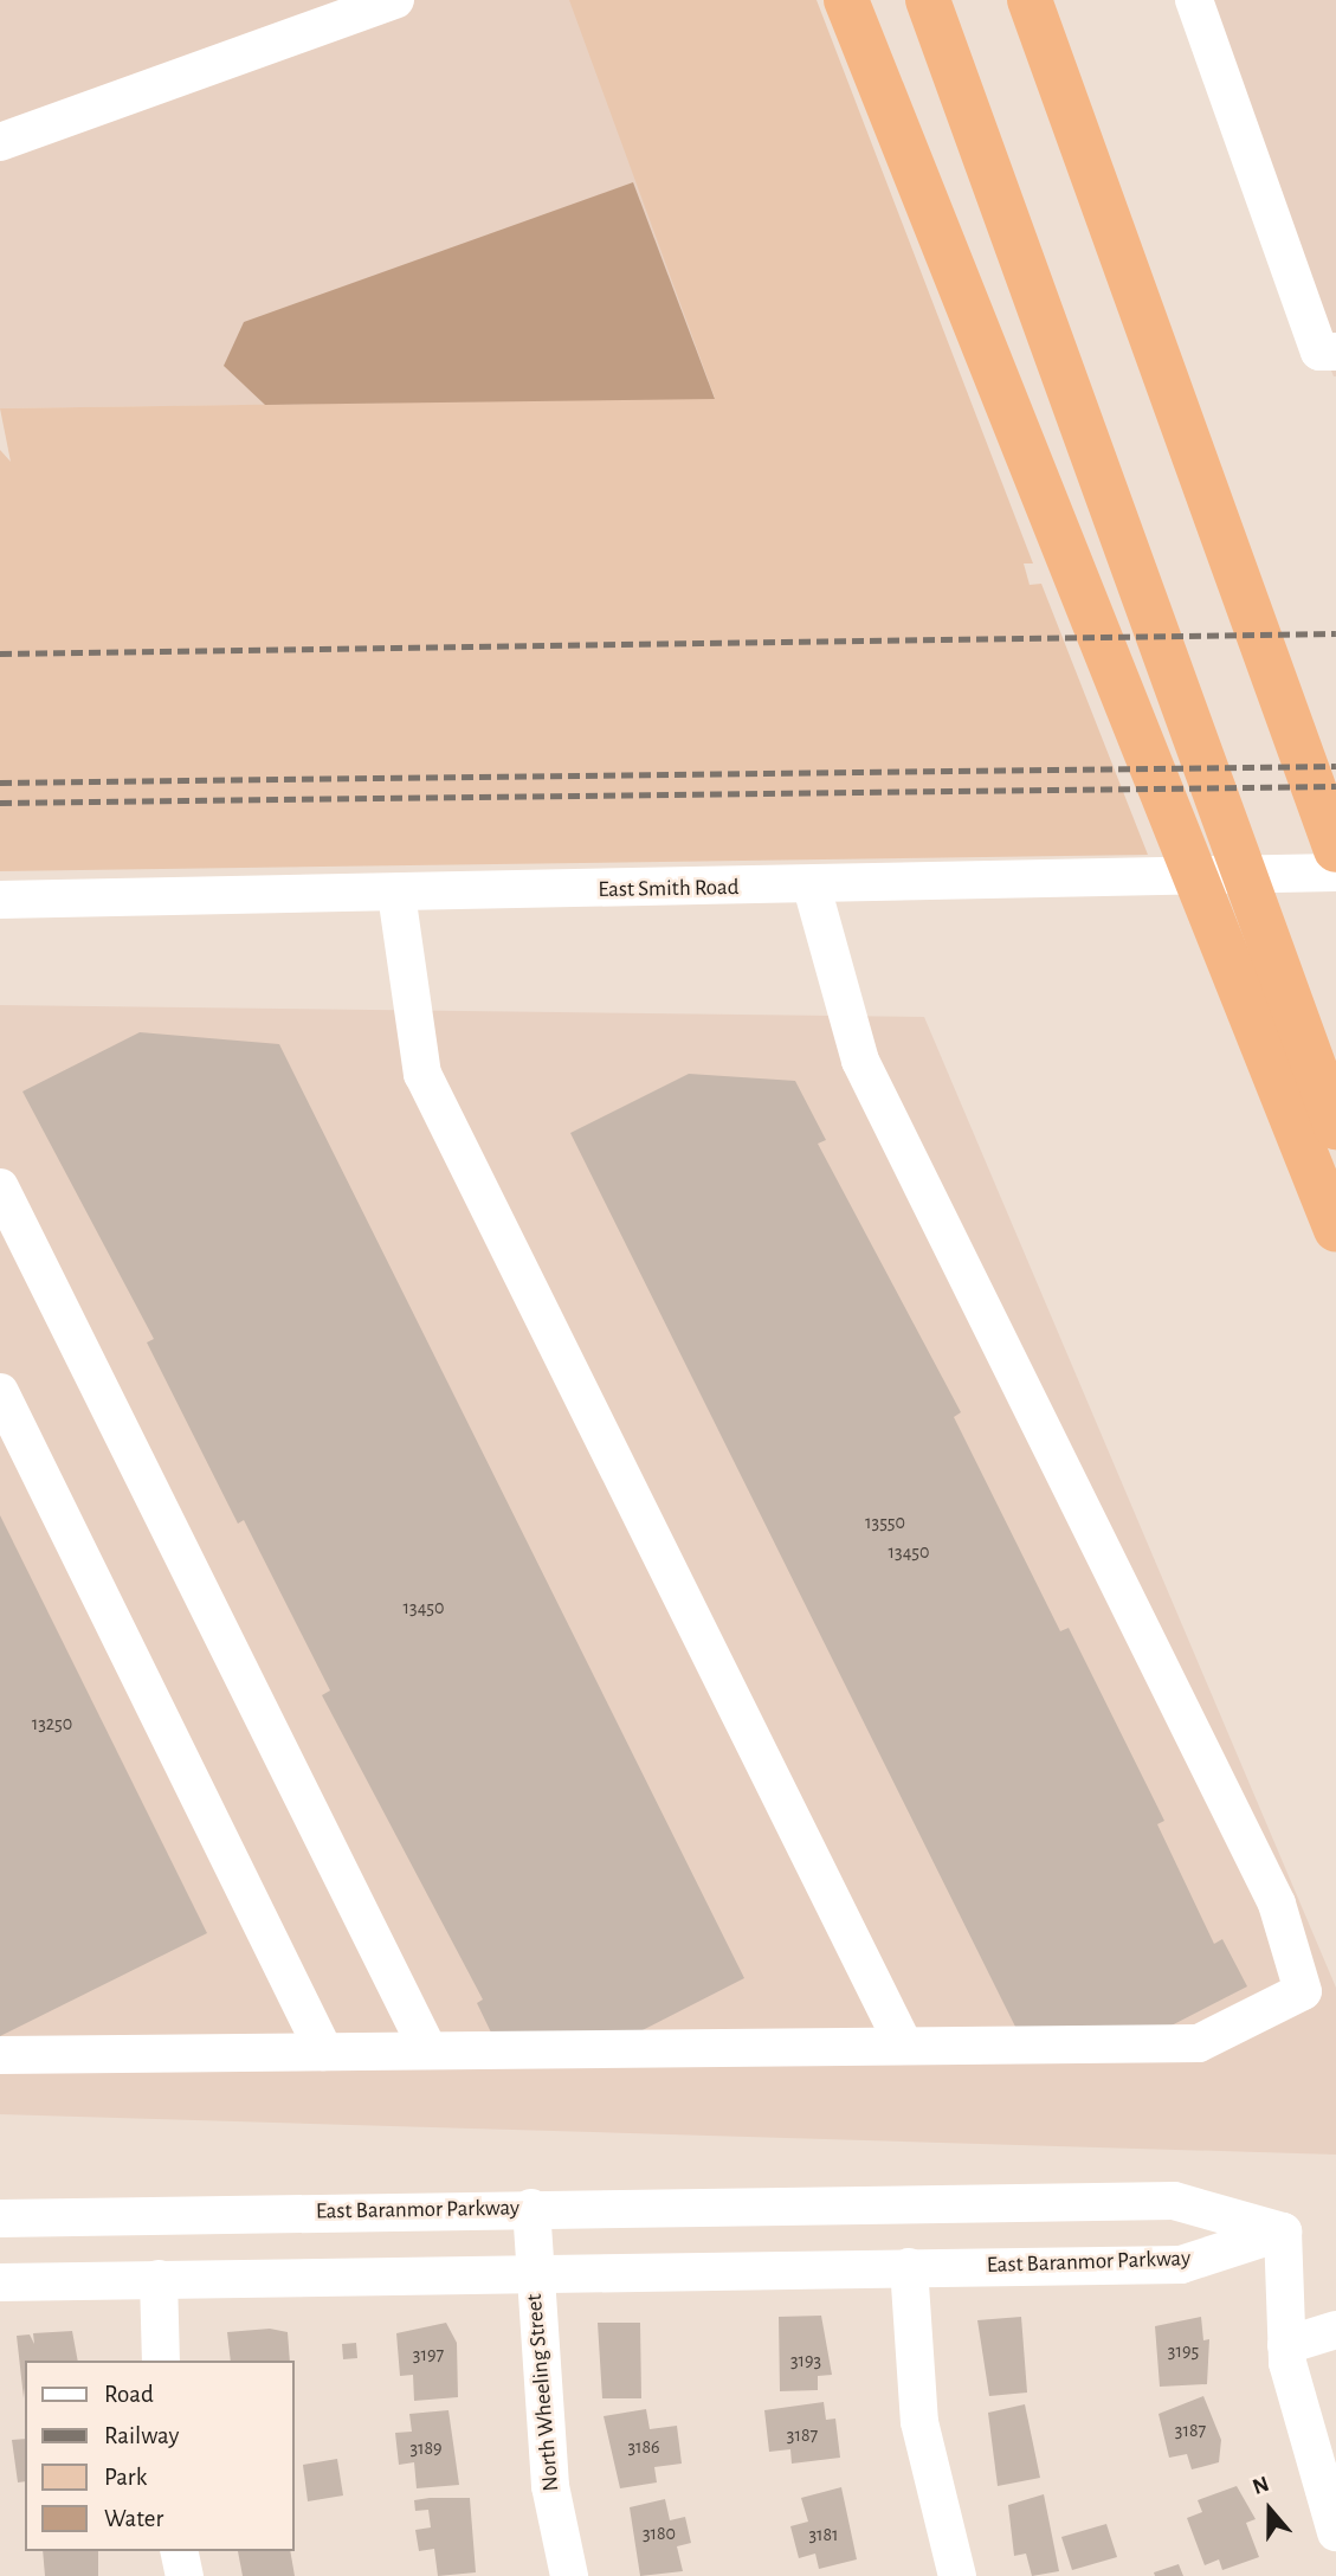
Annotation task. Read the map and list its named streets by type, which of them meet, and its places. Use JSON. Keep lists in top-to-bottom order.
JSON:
{
  "streets": {
    "street": ["East Smith Road", "East Baranmor Parkway", "North Wheeling Street"]
  },
  "crossings": [
    ["East Baranmor Parkway", "North Wheeling Street"]
  ],
  "house_numbers": [
    "13550",
    "13450",
    "13450",
    "13250",
    "3195",
    "3197",
    "3193",
    "3187",
    "3187",
    "3186",
    "3189",
    "3180",
    "3181"
  ],
  "legend": [
    "Road",
    "Railway",
    "Park",
    "Water"
  ],
  "north": "top"
}
